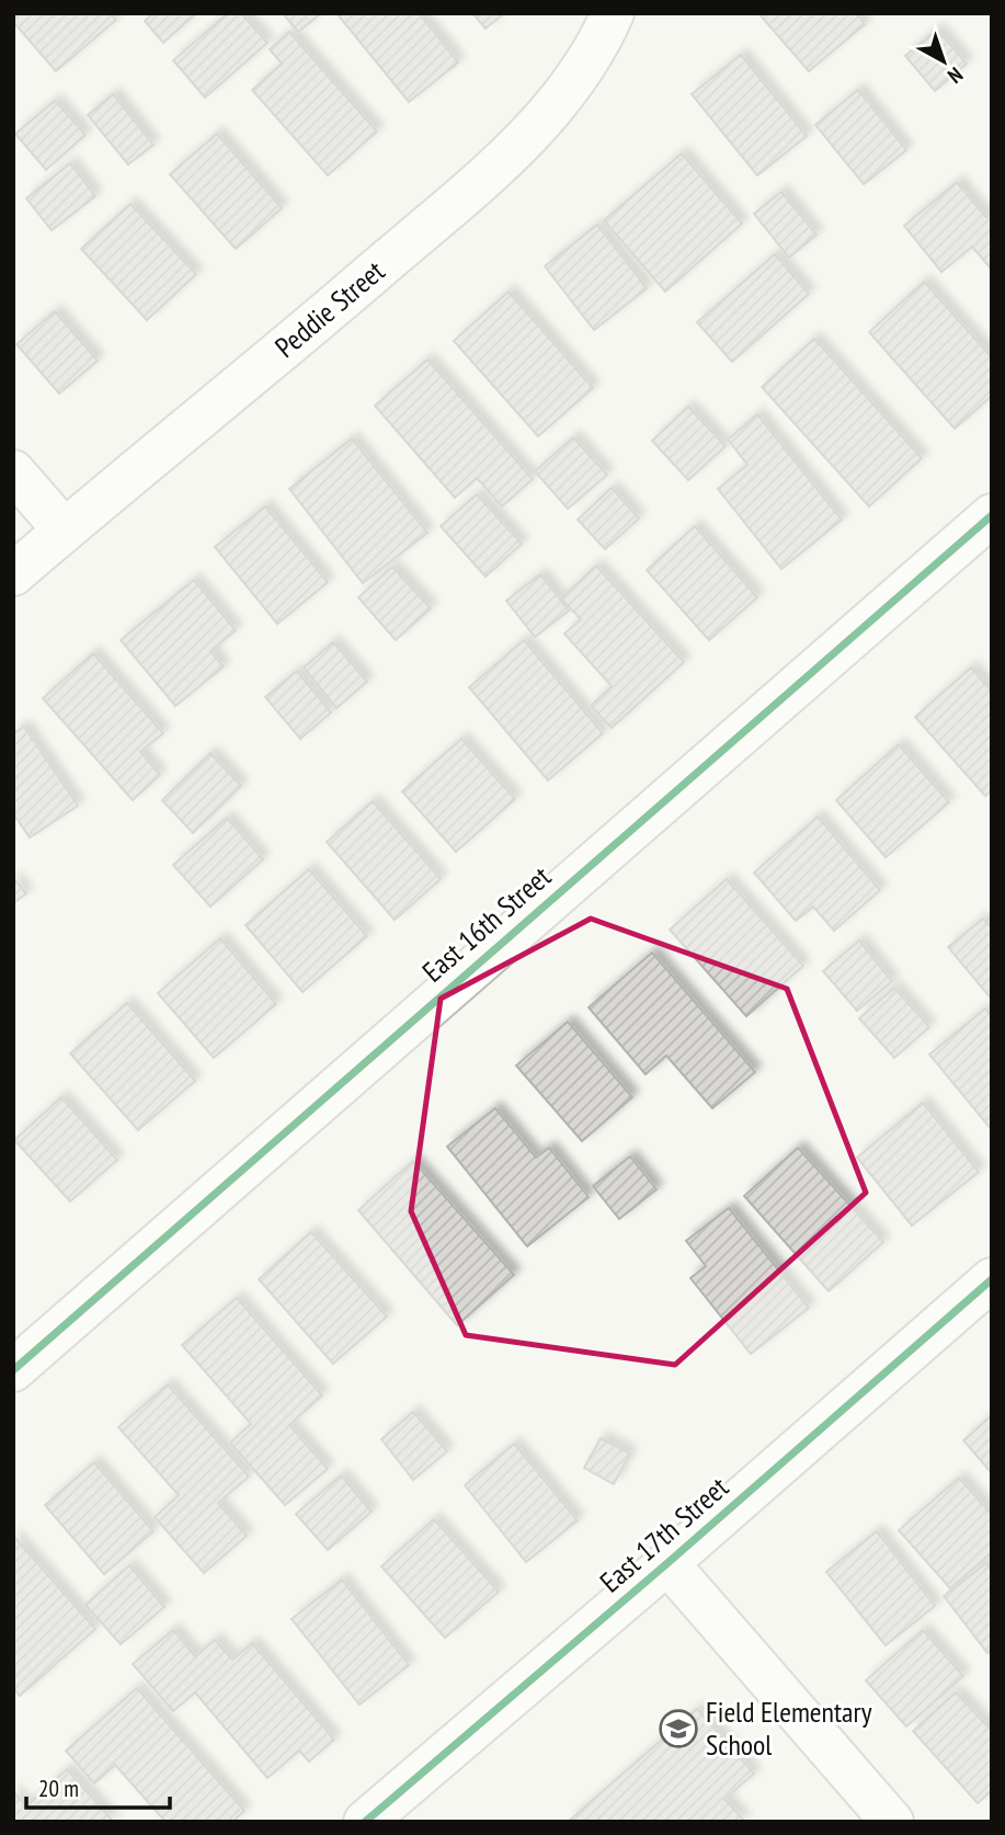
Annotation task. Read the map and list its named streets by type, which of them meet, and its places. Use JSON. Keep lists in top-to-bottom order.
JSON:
{
  "streets": {
    "street": ["Peddie Street", "East 16th Street", "East 17th Street"]
  },
  "places": {
    "school or university": ["Field Elementary School"]
  },
  "scale_bar": "20 m",
  "north": "bottom right"
}
